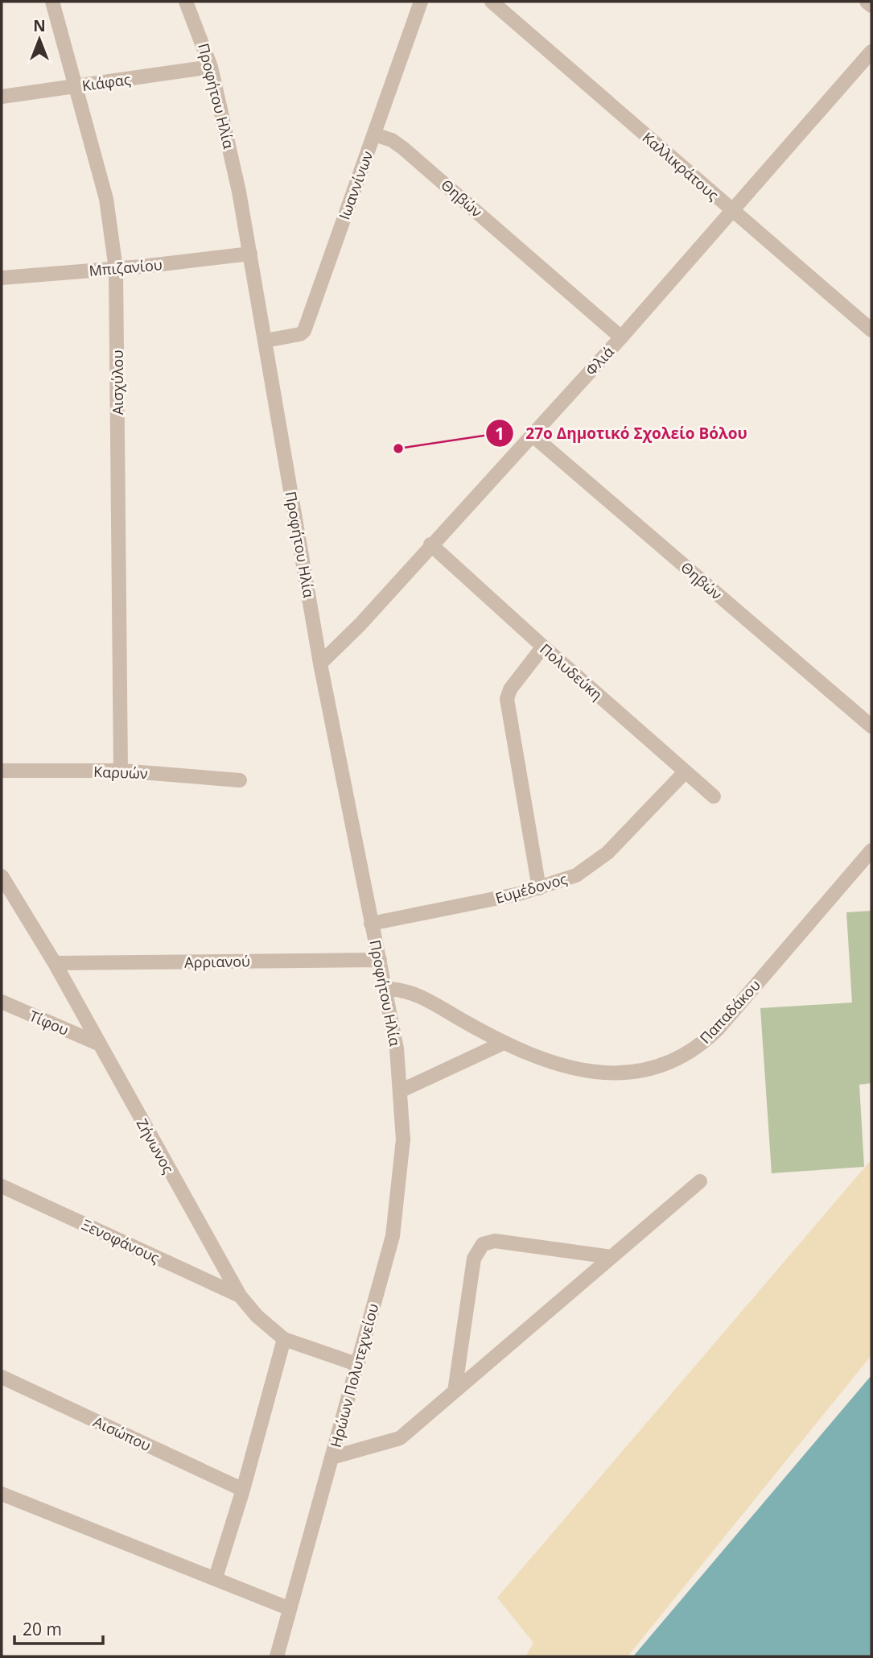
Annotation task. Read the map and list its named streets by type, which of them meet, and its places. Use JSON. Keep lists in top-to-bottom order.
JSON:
{
  "streets": {
    "street": [
      "Κιάφας",
      "Προφήτου Ηλία",
      "Καλλικράτους",
      "Ιωαννίνων",
      "Θηβών",
      "Μπιζανίου",
      "Φλιά",
      "Αισχύλου",
      "Πολυδεύκη",
      "Καρυών",
      "Ευμέδονος",
      "Αρριανού",
      "Παπαδάκου",
      "Τίφου",
      "Ζήνωνος",
      "Ξενοφάνους",
      "Ηρώων Πολυτεχνείου",
      "Αισώπου"
    ]
  },
  "crossings": [
    ["Κιάφας", "Προφήτου Ηλία"],
    ["Κιάφας", "Αισχύλου"],
    ["Προφήτου Ηλία", "Ιωαννίνων"],
    ["Προφήτου Ηλία", "Μπιζανίου"],
    ["Προφήτου Ηλία", "Φλιά"],
    ["Προφήτου Ηλία", "Ευμέδονος"],
    ["Προφήτου Ηλία", "Αρριανού"],
    ["Προφήτου Ηλία", "Παπαδάκου"],
    ["Προφήτου Ηλία", "Ηρώων Πολυτεχνείου"],
    ["Καλλικράτους", "Φλιά"],
    ["Ιωαννίνων", "Θηβών"],
    ["Θηβών", "Φλιά"],
    ["Μπιζανίου", "Αισχύλου"],
    ["Φλιά", "Πολυδεύκη"],
    ["Αισχύλου", "Καρυών"],
    ["Πολυδεύκη", "Ευμέδονος"],
    ["Αρριανού", "Ζήνωνος"],
    ["Τίφου", "Ζήνωνος"],
    ["Ζήνωνος", "Ξενοφάνους"],
    ["Ζήνωνος", "Ηρώων Πολυτεχνείου"]
  ],
  "places": ["27ο Δημοτικό Σχολείο Βόλου"],
  "scale_bar": "20 m",
  "north": "top"
}
